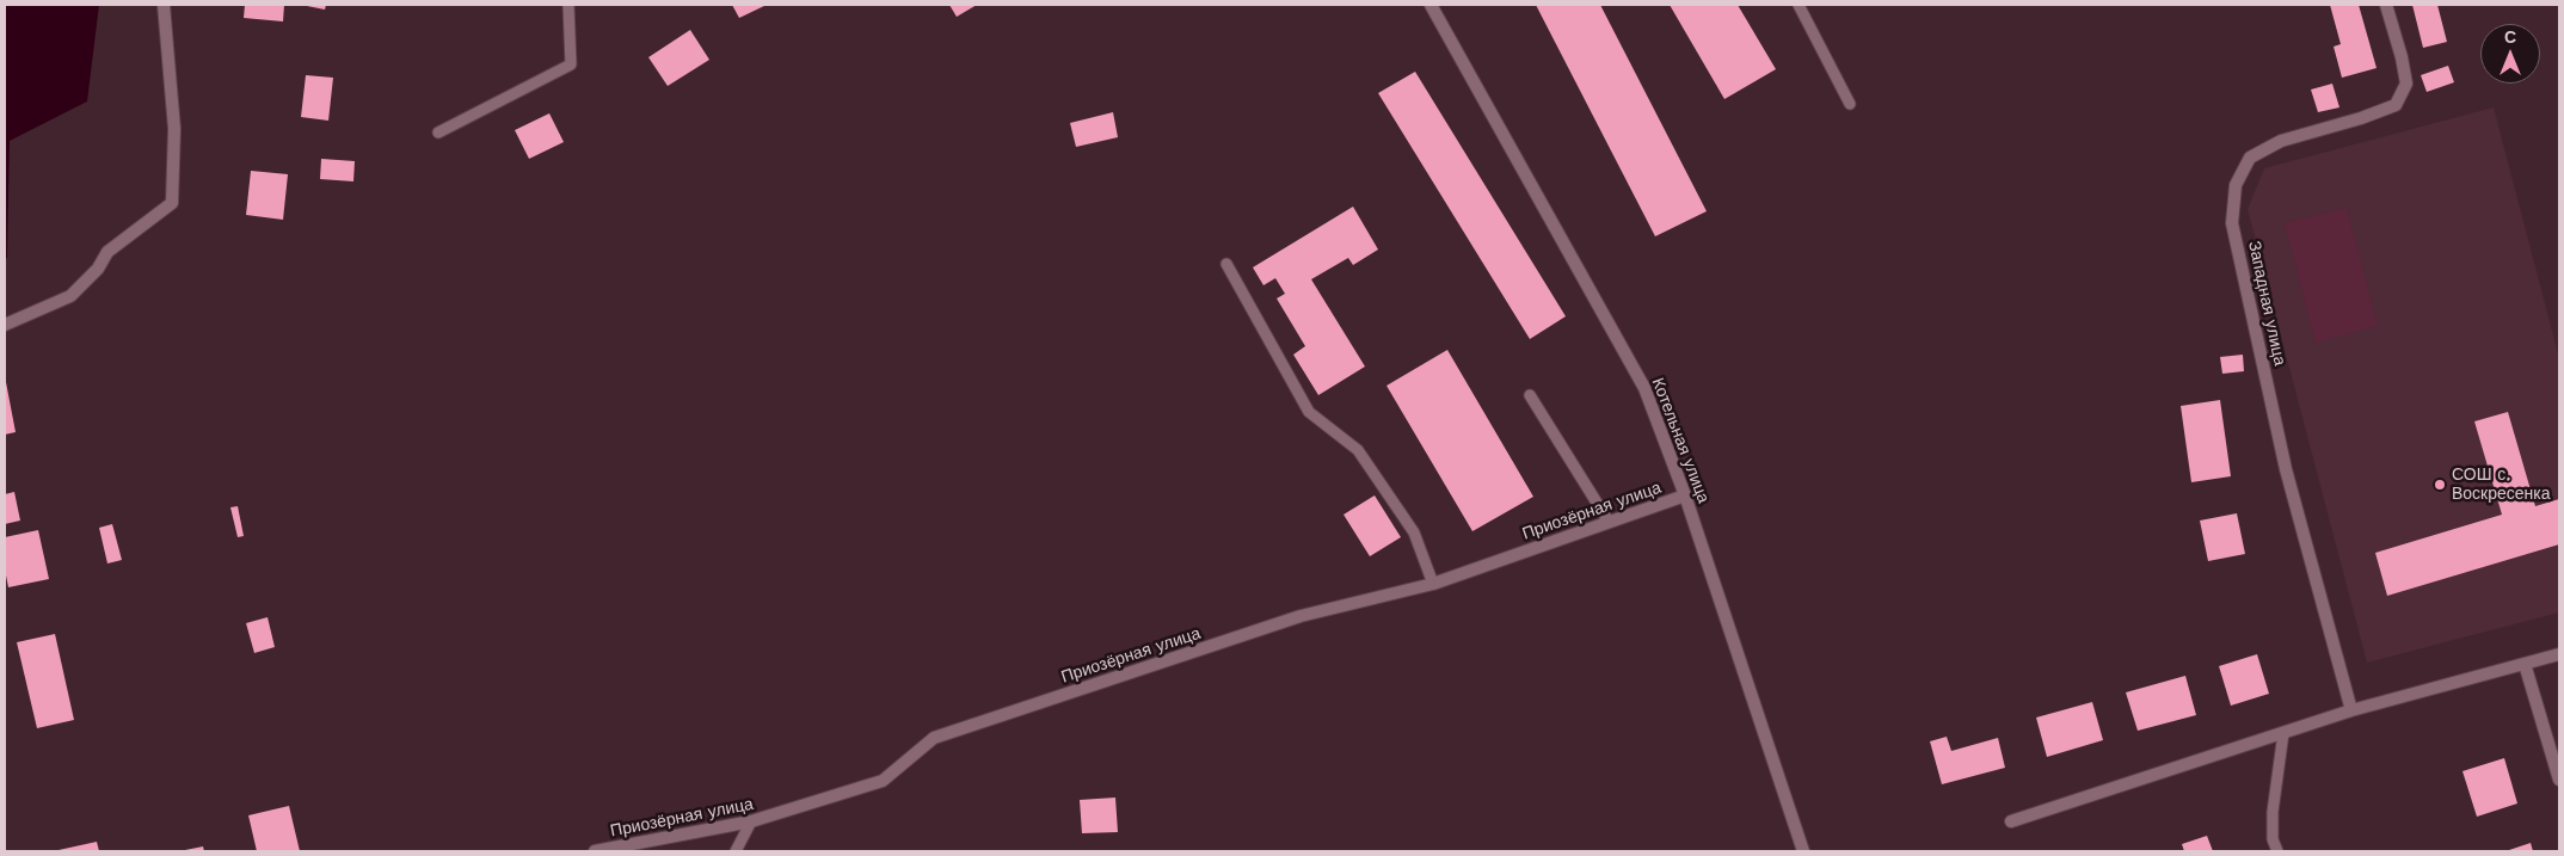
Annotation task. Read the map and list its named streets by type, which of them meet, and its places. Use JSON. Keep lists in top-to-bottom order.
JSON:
{
  "streets": {
    "street": ["Западная улица", "Котельная улица", "Приозёрная улица"]
  },
  "crossings": [
    ["Котельная улица", "Приозёрная улица"]
  ],
  "places": ["СОШ с. Воскресенка"],
  "north": "top"
}
